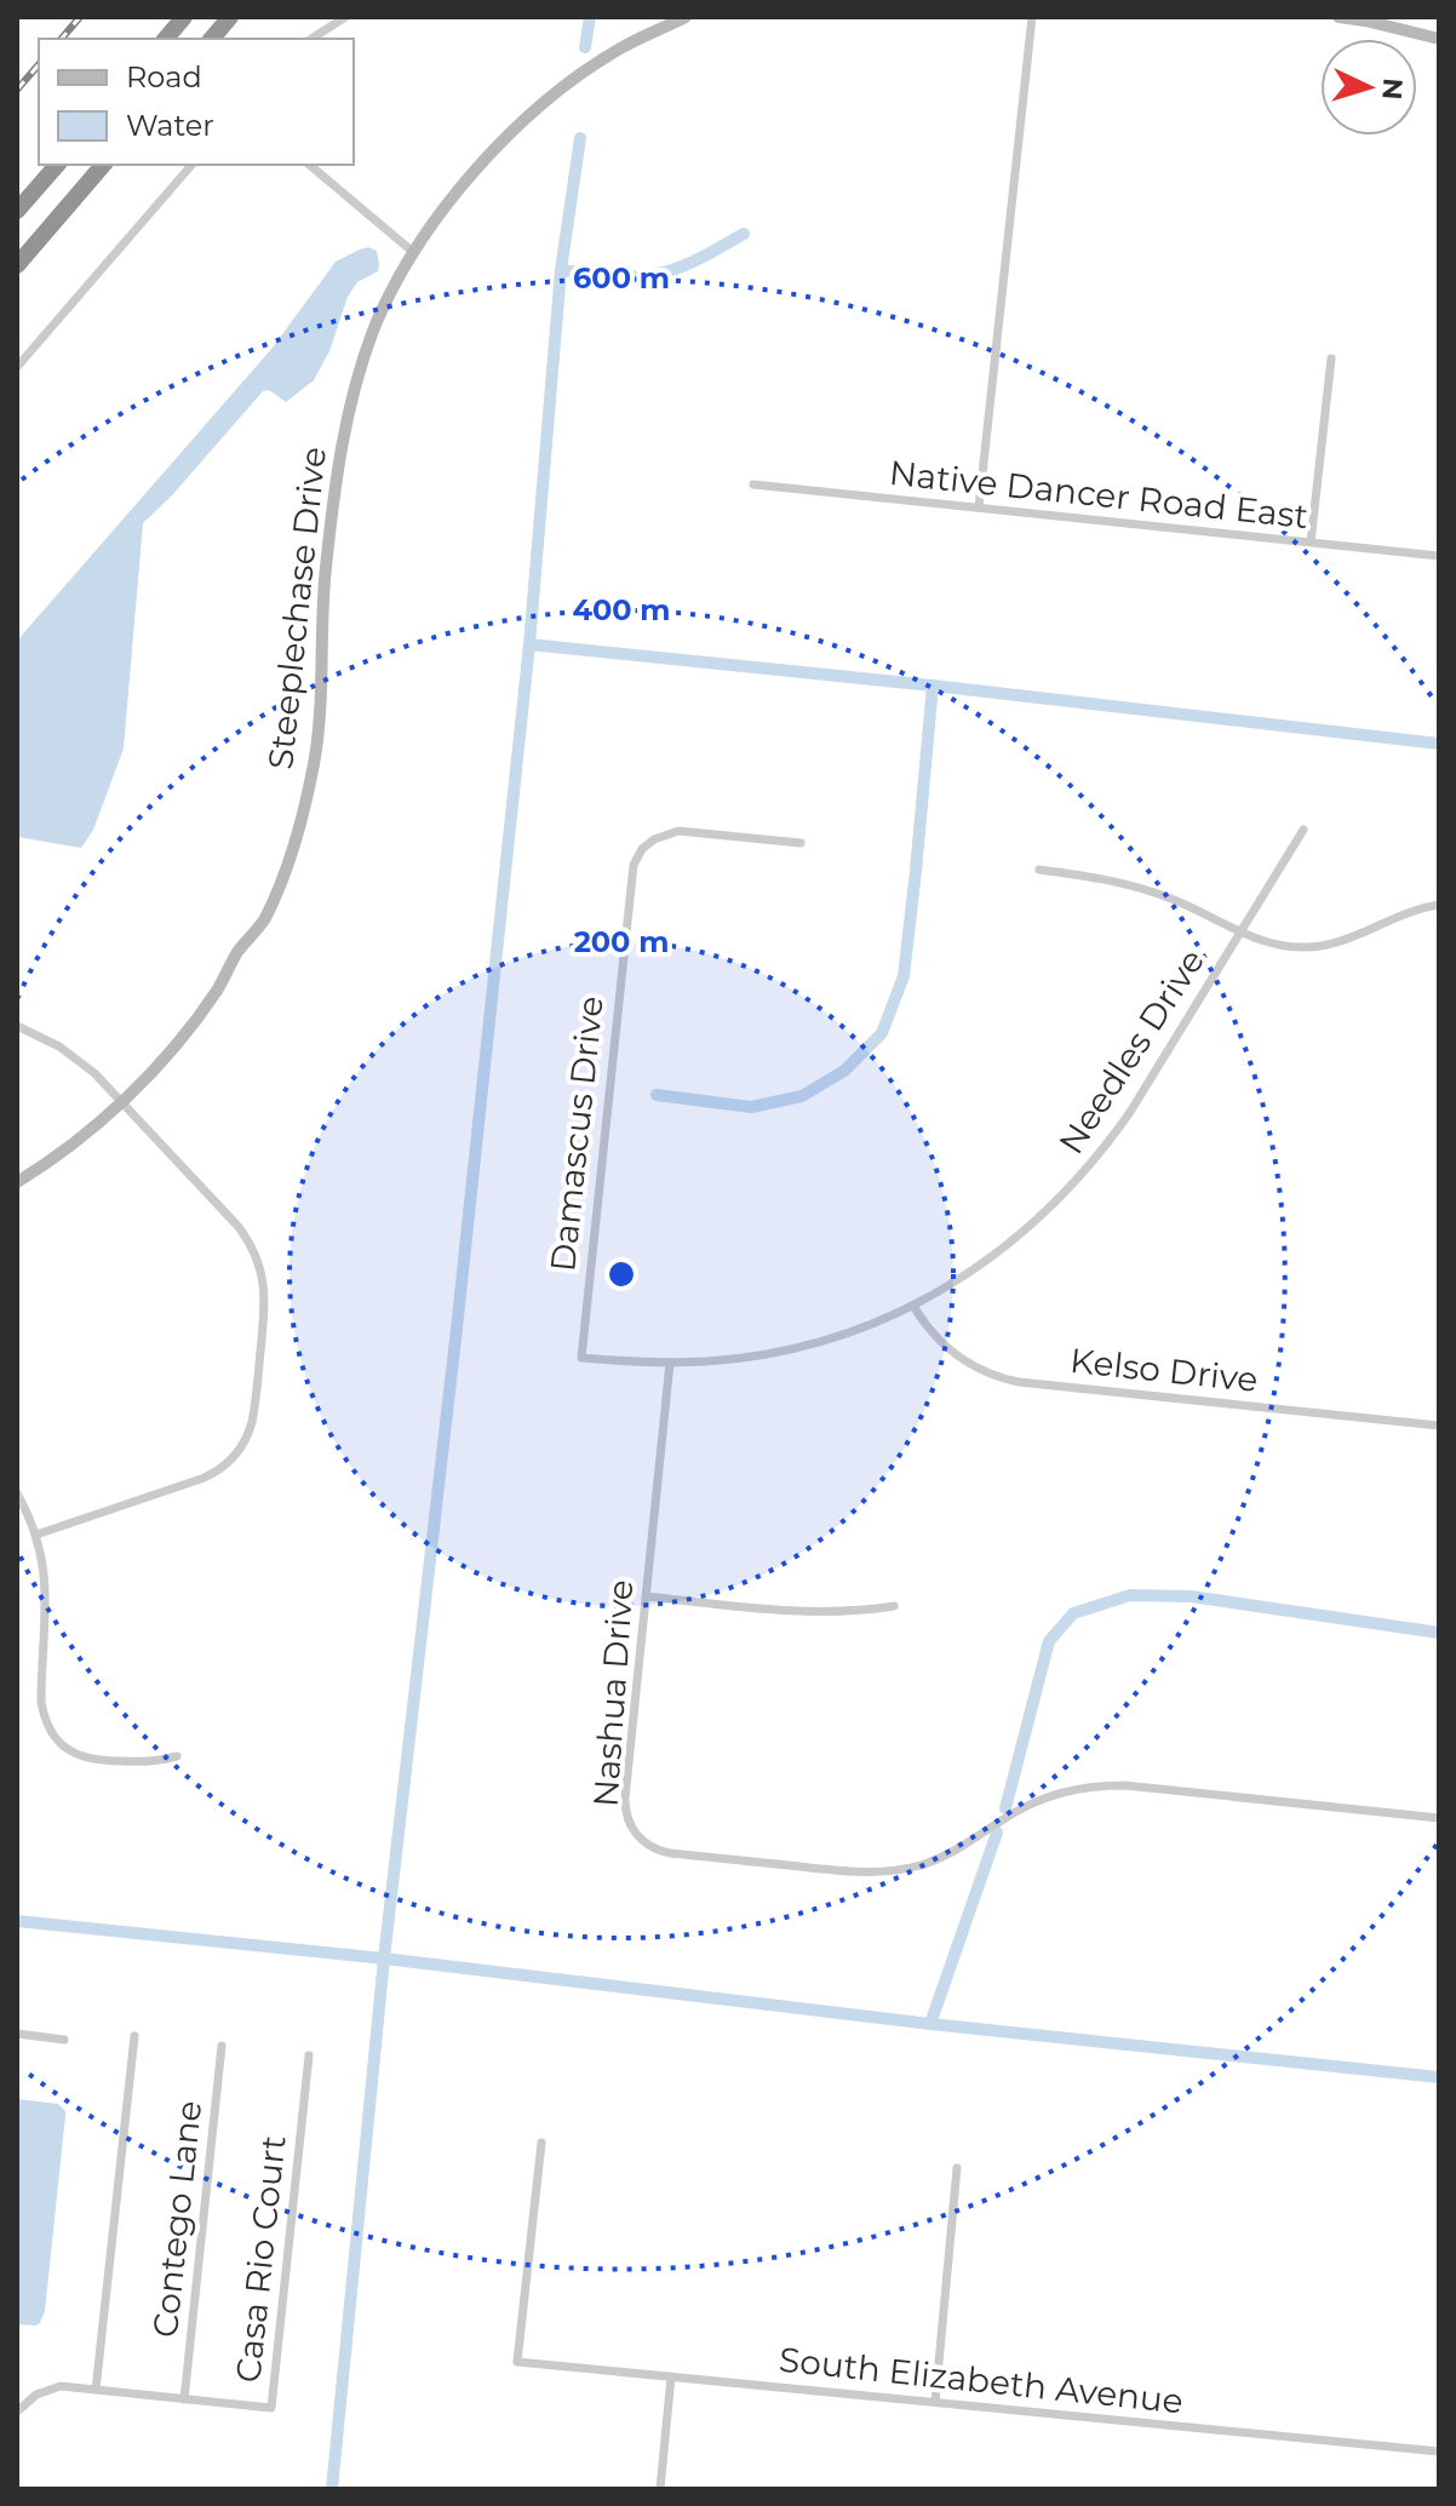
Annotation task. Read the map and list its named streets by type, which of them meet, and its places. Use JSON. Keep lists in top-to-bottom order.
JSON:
{
  "streets": {
    "street": [
      "Native Dancer Road East",
      "Steeplechase Drive",
      "Needles Drive",
      "Damascus Drive",
      "Kelso Drive",
      "Nashua Drive",
      "Contego Lane",
      "Casa Rio Court",
      "South Elizabeth Avenue"
    ]
  },
  "crossings": [
    ["Needles Drive", "Damascus Drive"],
    ["Needles Drive", "Kelso Drive"],
    ["Needles Drive", "Nashua Drive"],
    ["Contego Lane", "Casa Rio Court"]
  ],
  "legend": ["Road", "Water"],
  "north": "right",
  "rings": ["600 m", "400 m", "200 m"]
}
